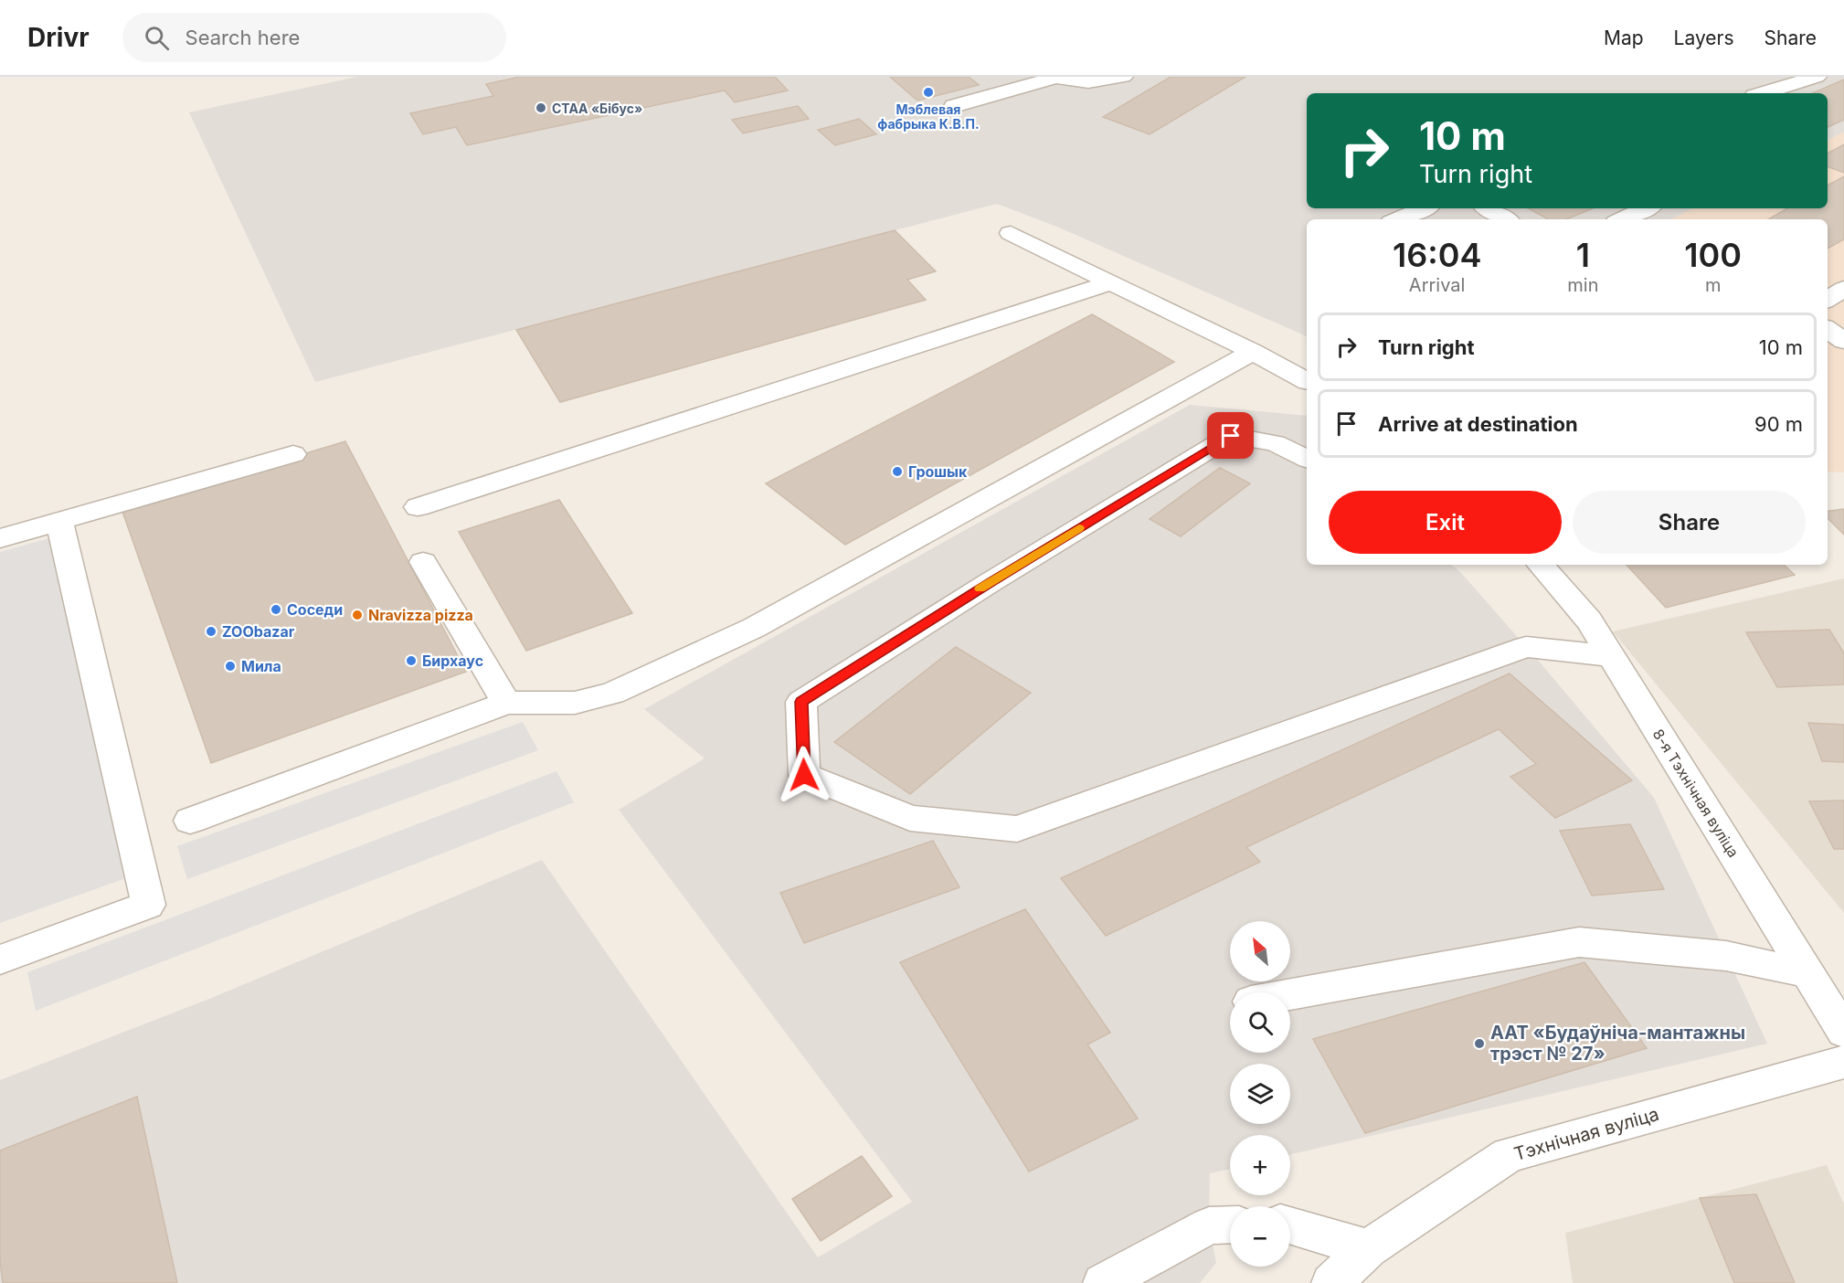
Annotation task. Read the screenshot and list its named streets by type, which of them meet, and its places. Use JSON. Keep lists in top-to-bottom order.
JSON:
{
  "streets": {
    "street": ["8-я Тэхнічная вуліца", "Тэхнічная вуліца"]
  },
  "places": [
    "Мэблевая фабрыка К.В.П.",
    "СТАА «Бібус»",
    "Грошык",
    "Соседи",
    "Nravizza pizza",
    "ZOObazar",
    "Бирхаус",
    "Мила",
    "ААТ «Будаўніча-мантажны трэст № 27»"
  ],
  "north": "top left",
  "page": {
    "header": "Drivr",
    "search": "Search here",
    "nav": ["Map", "Layers", "Share"],
    "turn": ["10 m", "Turn right"],
    "eta": [
      "16:04",
      "Arrival",
      "1",
      "min",
      "100",
      "m"
    ],
    "list": [
      {
        "name": "Turn right",
        "value": "10 m"
      },
      {
        "name": "Arrive at destination",
        "value": "90 m"
      }
    ],
    "buttons": ["Exit", "Share"],
    "map_buttons": ["+", "−"]
  }
}
